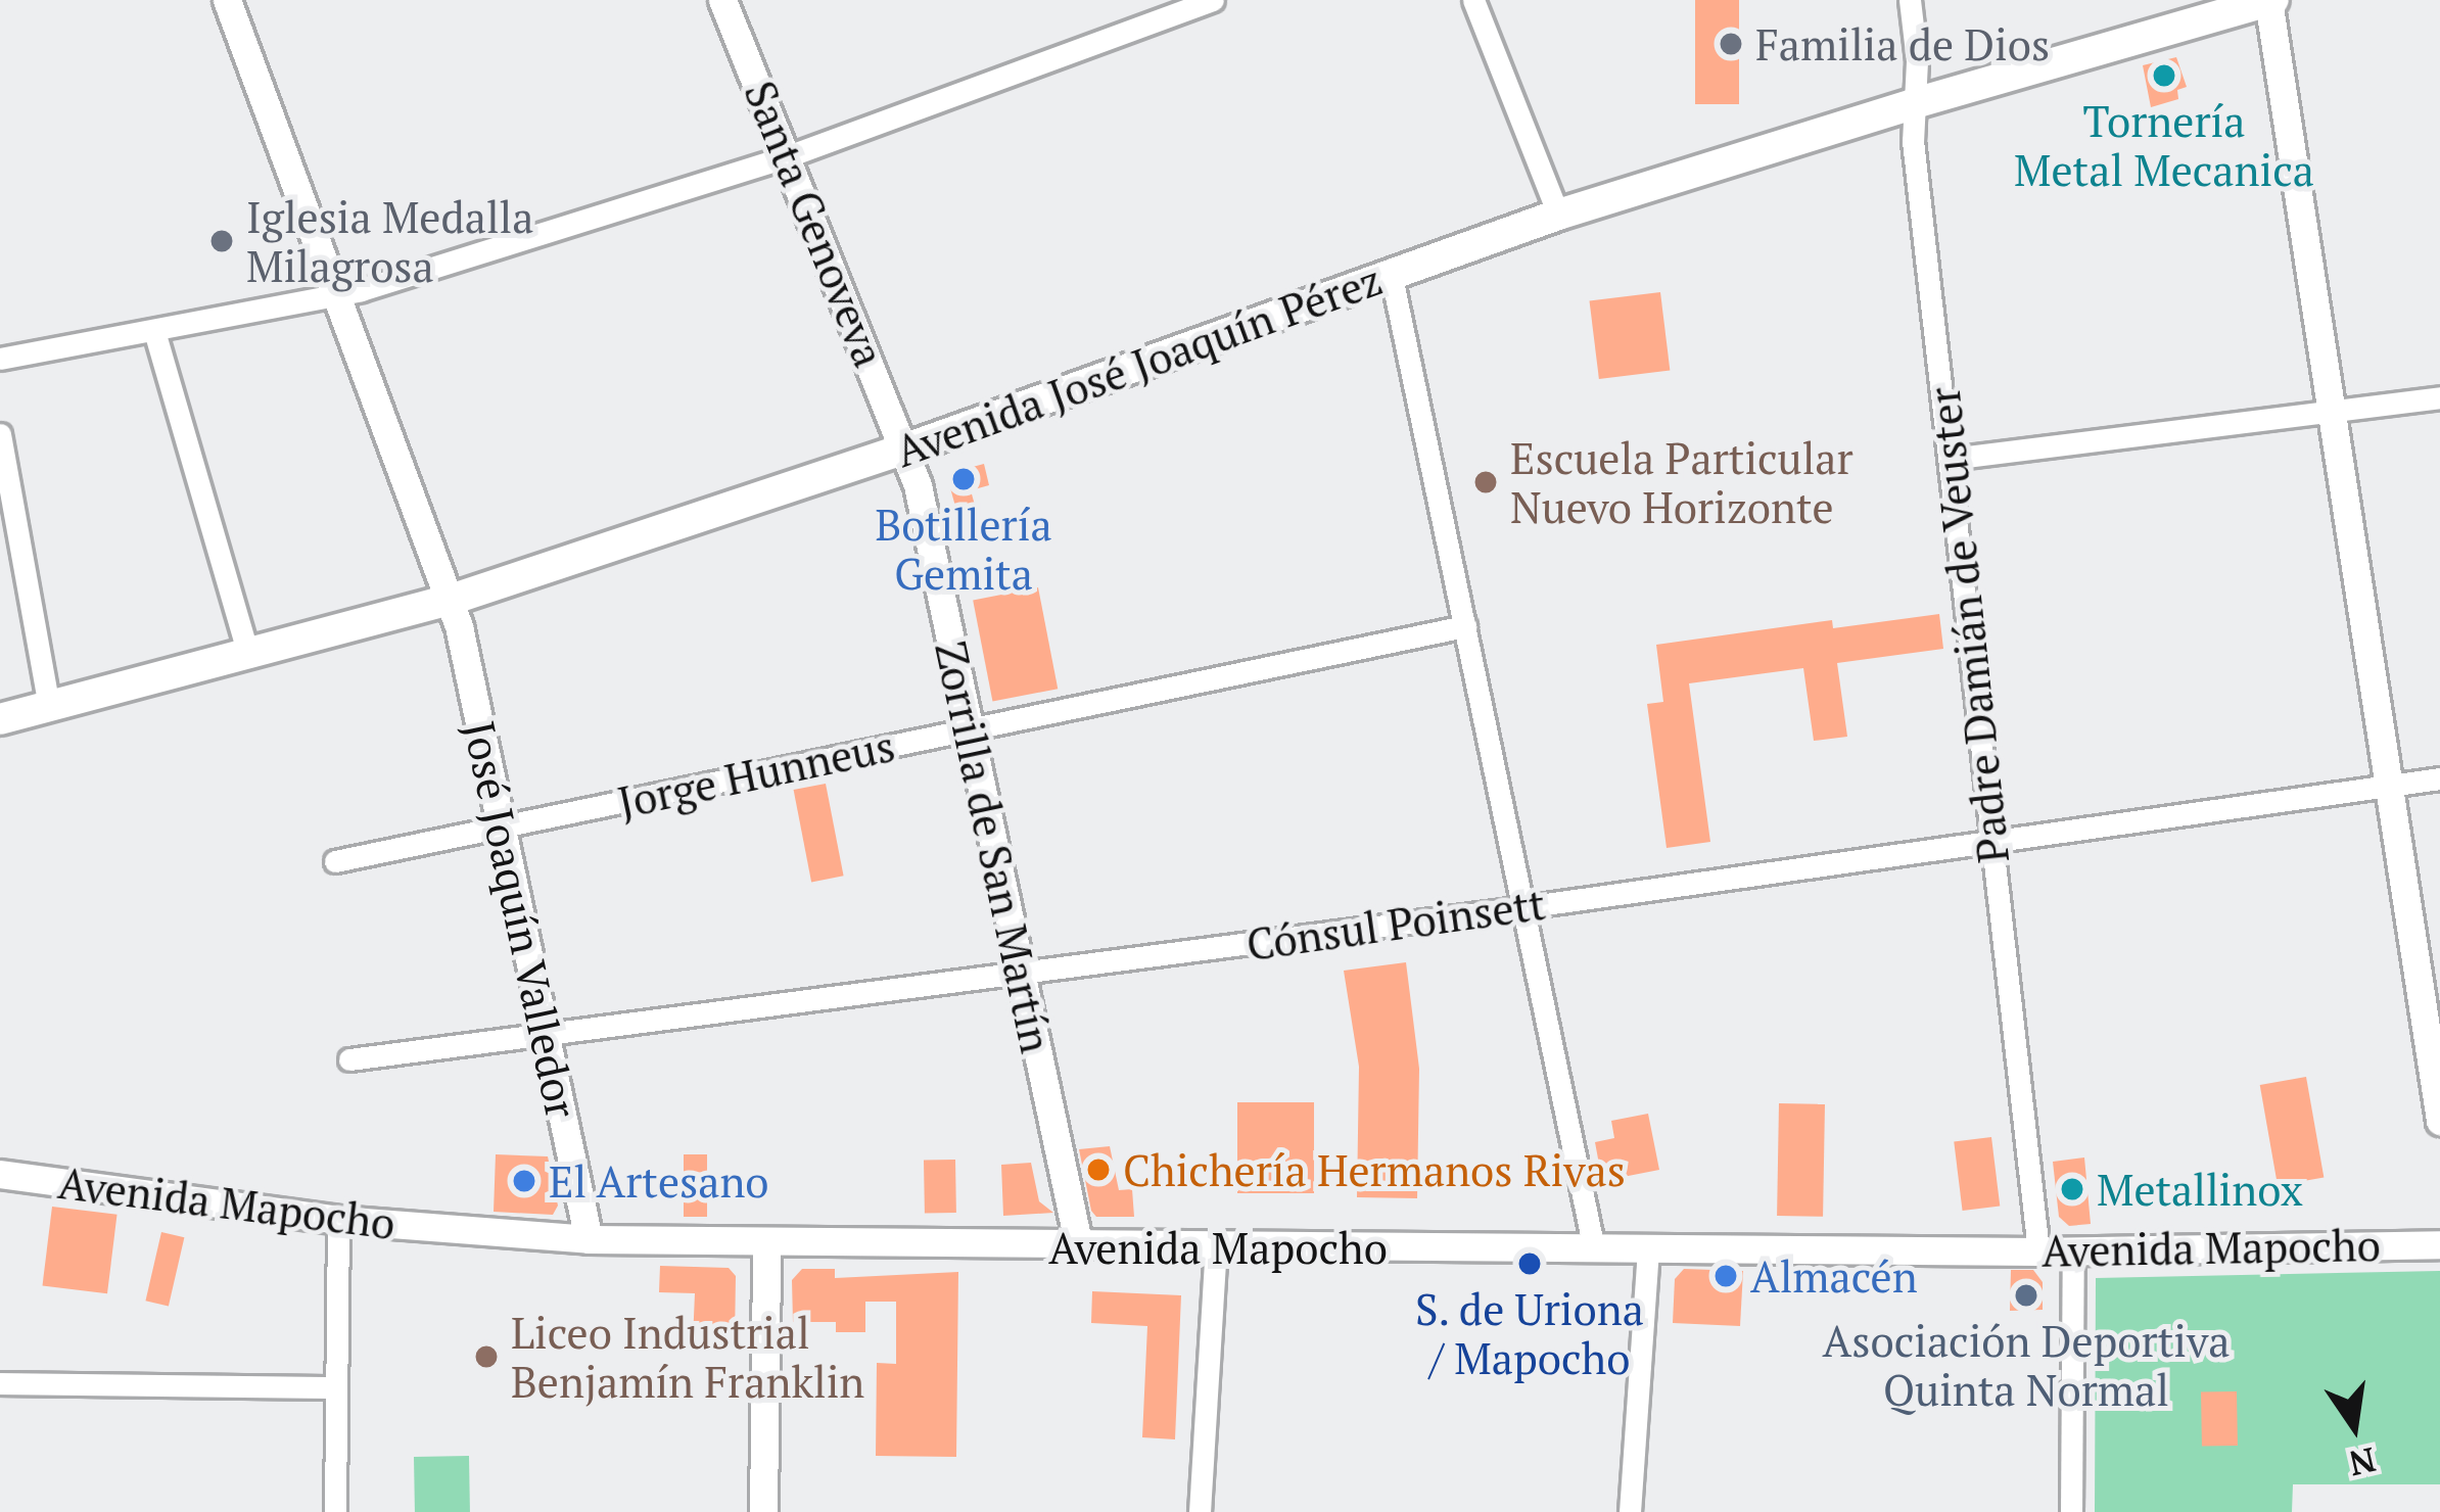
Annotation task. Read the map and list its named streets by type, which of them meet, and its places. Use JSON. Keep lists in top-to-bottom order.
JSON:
{
  "streets": {
    "main road": [
      "Santa Genoveva",
      "Avenida José Joaquín Pérez",
      "Zorrilla de San Martín",
      "José Joaquín Valledor",
      "Avenida Mapocho"
    ],
    "street": ["Padre Damián de Veuster", "Jorge Hunneus", "Cónsul Poinsett"]
  },
  "crossings": [
    ["Santa Genoveva", "Avenida José Joaquín Pérez"],
    ["Santa Genoveva", "Zorrilla de San Martín"],
    ["Avenida José Joaquín Pérez", "Padre Damián de Veuster"],
    ["Avenida José Joaquín Pérez", "Zorrilla de San Martín"],
    ["Avenida José Joaquín Pérez", "José Joaquín Valledor"],
    ["Padre Damián de Veuster", "Cónsul Poinsett"],
    ["Padre Damián de Veuster", "Avenida Mapocho"],
    ["Jorge Hunneus", "Zorrilla de San Martín"],
    ["Jorge Hunneus", "José Joaquín Valledor"],
    ["Zorrilla de San Martín", "Cónsul Poinsett"],
    ["Zorrilla de San Martín", "Avenida Mapocho"],
    ["José Joaquín Valledor", "Cónsul Poinsett"],
    ["José Joaquín Valledor", "Avenida Mapocho"]
  ],
  "places": [
    "Familia de Dios",
    "Tornería Metal Mecanica",
    "Iglesia Medalla Milagrosa",
    "Botillería Gemita",
    "Escuela Particular Nuevo Horizonte",
    "Chichería Hermanos Rivas",
    "El Artesano",
    "Metallinox",
    "S. de Uriona / Mapocho",
    "Almacén",
    "Asociación Deportiva Quinta Normal",
    "Liceo Industrial Benjamín Franklin"
  ],
  "north": "bottom"
}
